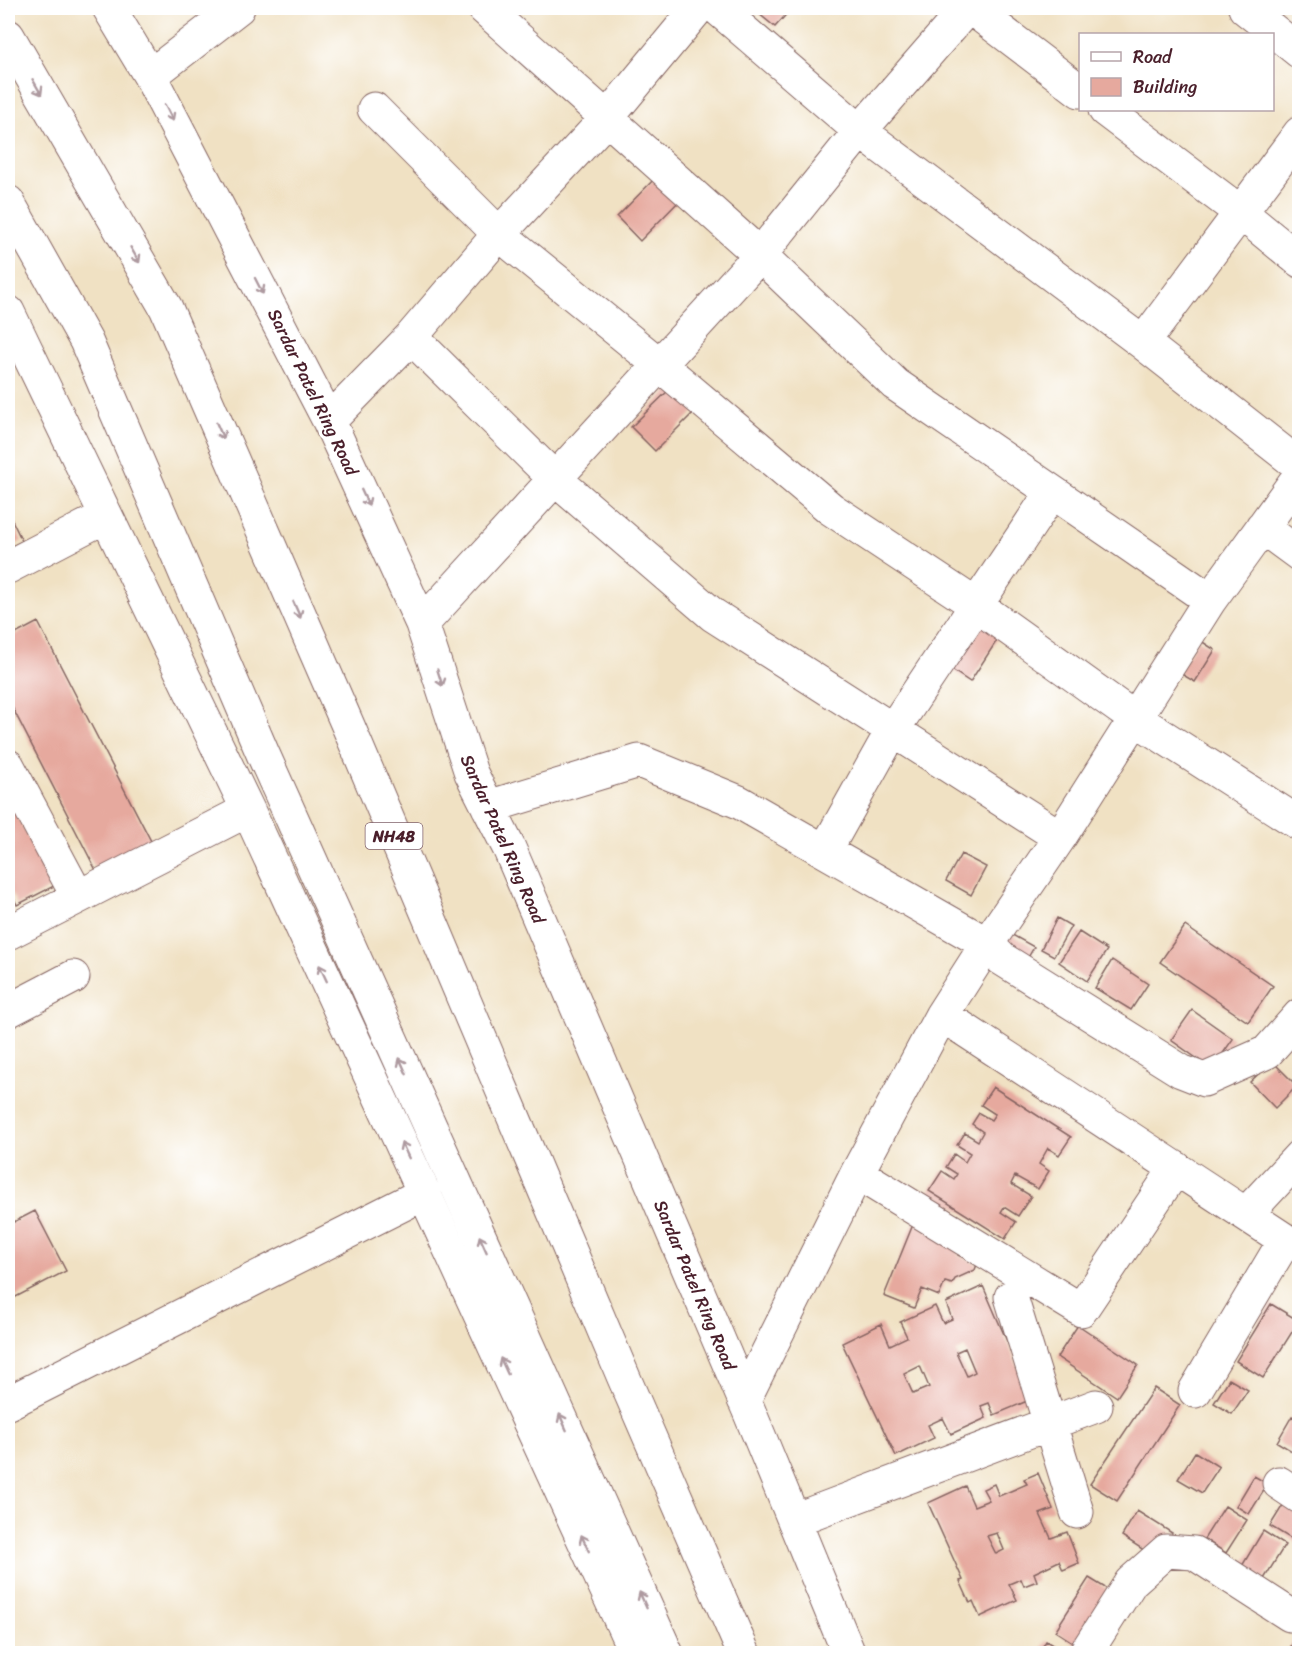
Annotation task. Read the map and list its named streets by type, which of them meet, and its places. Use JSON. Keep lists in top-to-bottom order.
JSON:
{
  "streets": {
    "main road": ["Sardar Patel Ring Road", "NH48"]
  },
  "legend": ["Road", "Building"]
}
